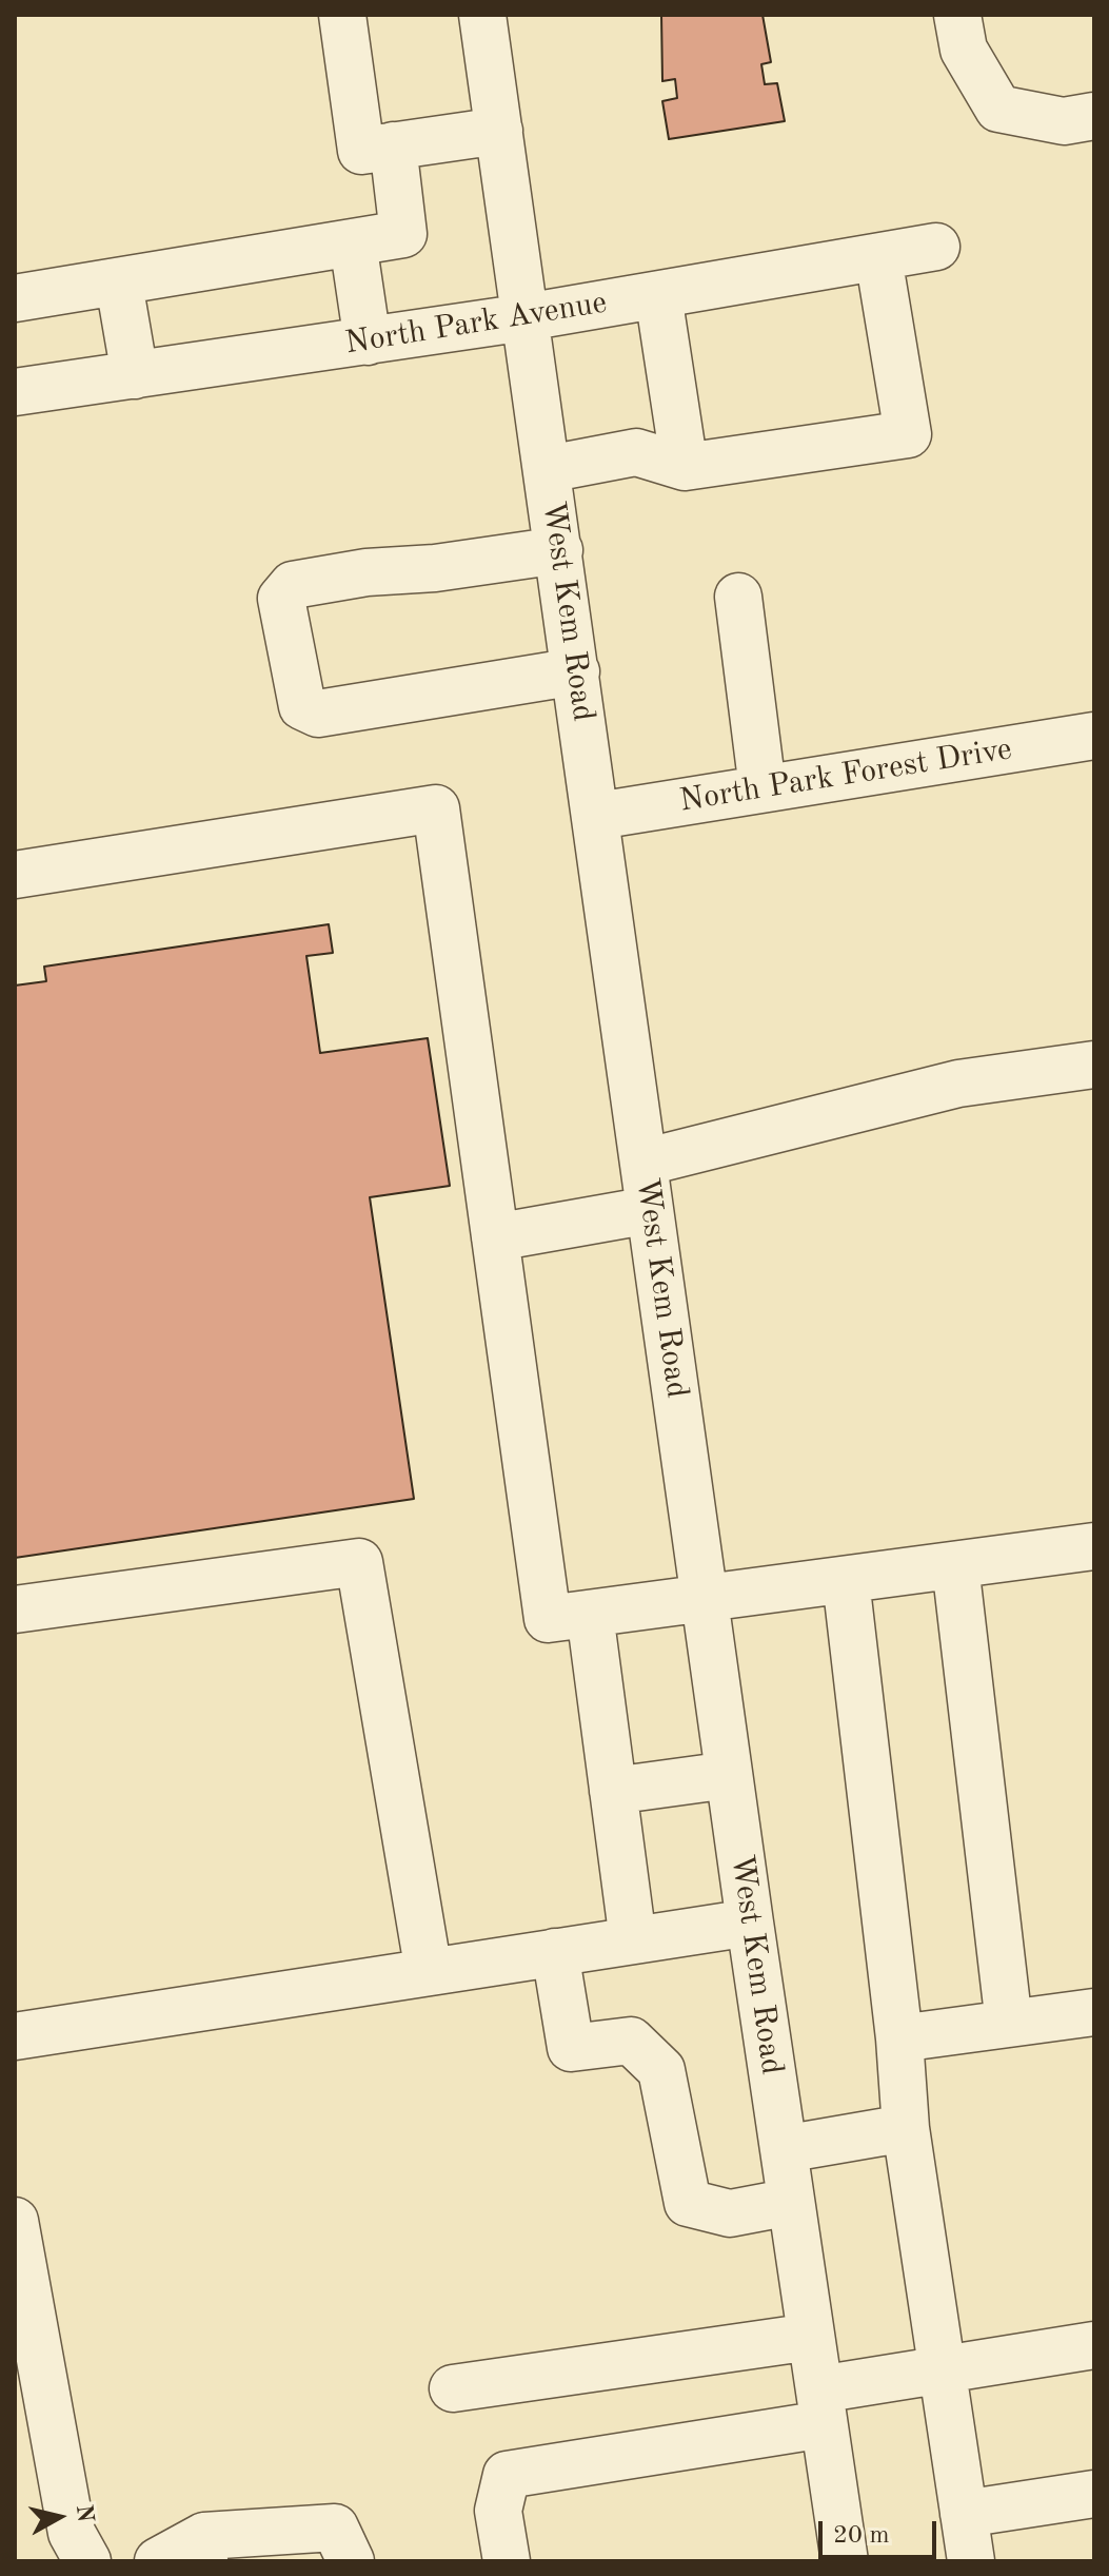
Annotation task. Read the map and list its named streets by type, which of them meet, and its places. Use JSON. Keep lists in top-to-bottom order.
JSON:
{
  "streets": {
    "street": ["North Park Avenue", "West Kem Road", "North Park Forest Drive"]
  },
  "crossings": [
    ["North Park Avenue", "West Kem Road"],
    ["West Kem Road", "North Park Forest Drive"]
  ],
  "scale_bar": "20 m",
  "north": "right"
}
